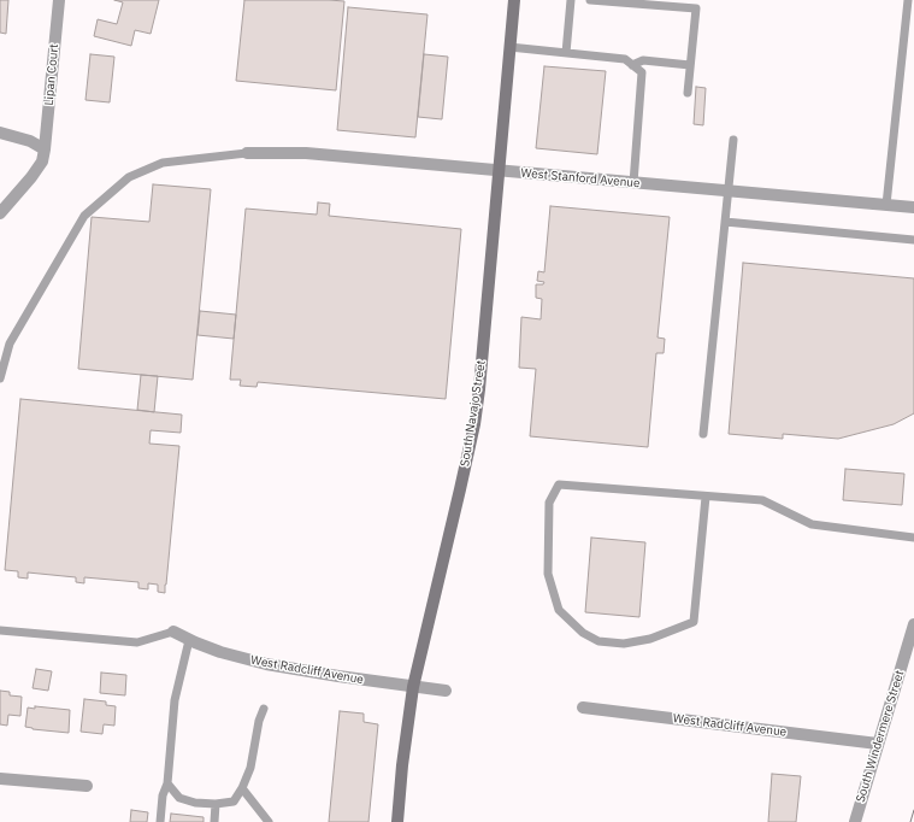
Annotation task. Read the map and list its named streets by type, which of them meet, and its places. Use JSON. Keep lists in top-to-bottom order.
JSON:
{
  "streets": {
    "street": [
      "Lipan Court",
      "West Stanford Avenue",
      "South Navajo Street",
      "West Radcliff Avenue",
      "South Windermere Street"
    ]
  },
  "crossings": [
    ["West Stanford Avenue", "South Navajo Street"],
    ["South Navajo Street", "West Radcliff Avenue"],
    ["West Radcliff Avenue", "South Windermere Street"]
  ]
}
